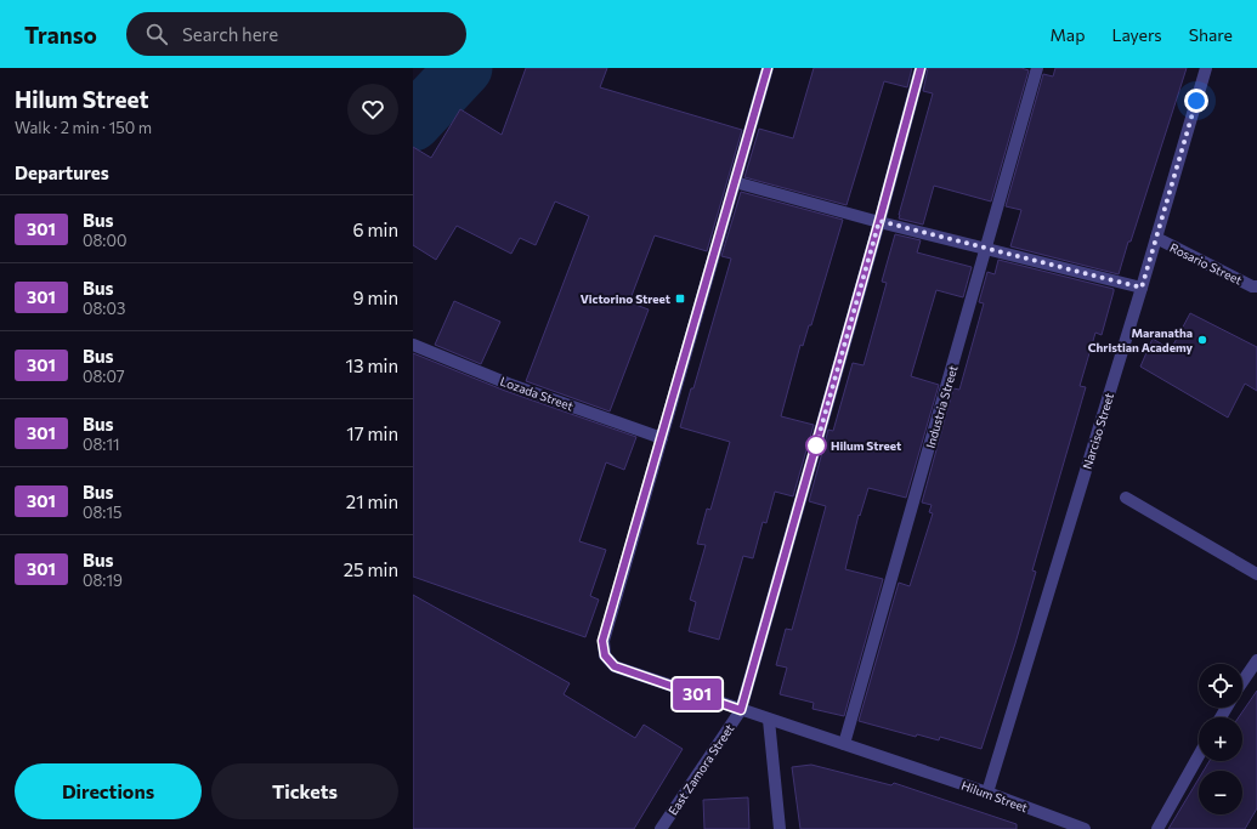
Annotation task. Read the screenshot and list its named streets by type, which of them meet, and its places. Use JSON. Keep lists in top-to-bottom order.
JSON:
{
  "streets": {
    "street": [
      "Rosario Street",
      "Lozada Street",
      "Industria Street",
      "Narciso Street",
      "East Zamora Street",
      "Hilum Street"
    ]
  },
  "crossings": [
    ["Rosario Street", "Narciso Street"],
    ["Lozada Street", "Hilum Street"],
    ["Industria Street", "Hilum Street"],
    ["Narciso Street", "Hilum Street"],
    ["East Zamora Street", "Hilum Street"]
  ],
  "places": {
    "transit": ["Victorino Street"],
    "other": ["Maranatha Christian Academy", "Hilum Street"]
  },
  "lines": ["bus line 301"],
  "page": {
    "header": "Transo",
    "search": "Search here",
    "nav": ["Map", "Layers", "Share"],
    "heading": [
      ["Hilum Street", "Walk · 2 min · 150 m"],
      "Departures"
    ],
    "on_map": "301",
    "list": [
      {
        "mark": "301",
        "name": "Bus",
        "note": "08:00",
        "value": "6 min"
      },
      {
        "mark": "301",
        "name": "Bus",
        "note": "08:03",
        "value": "9 min"
      },
      {
        "mark": "301",
        "name": "Bus",
        "note": "08:07",
        "value": "13 min"
      },
      {
        "mark": "301",
        "name": "Bus",
        "note": "08:11",
        "value": "17 min"
      },
      {
        "mark": "301",
        "name": "Bus",
        "note": "08:15",
        "value": "21 min"
      },
      {
        "mark": "301",
        "name": "Bus",
        "note": "08:19",
        "value": "25 min"
      }
    ],
    "map_buttons": ["+", "−"],
    "buttons": ["Directions", "Tickets"]
  }
}
